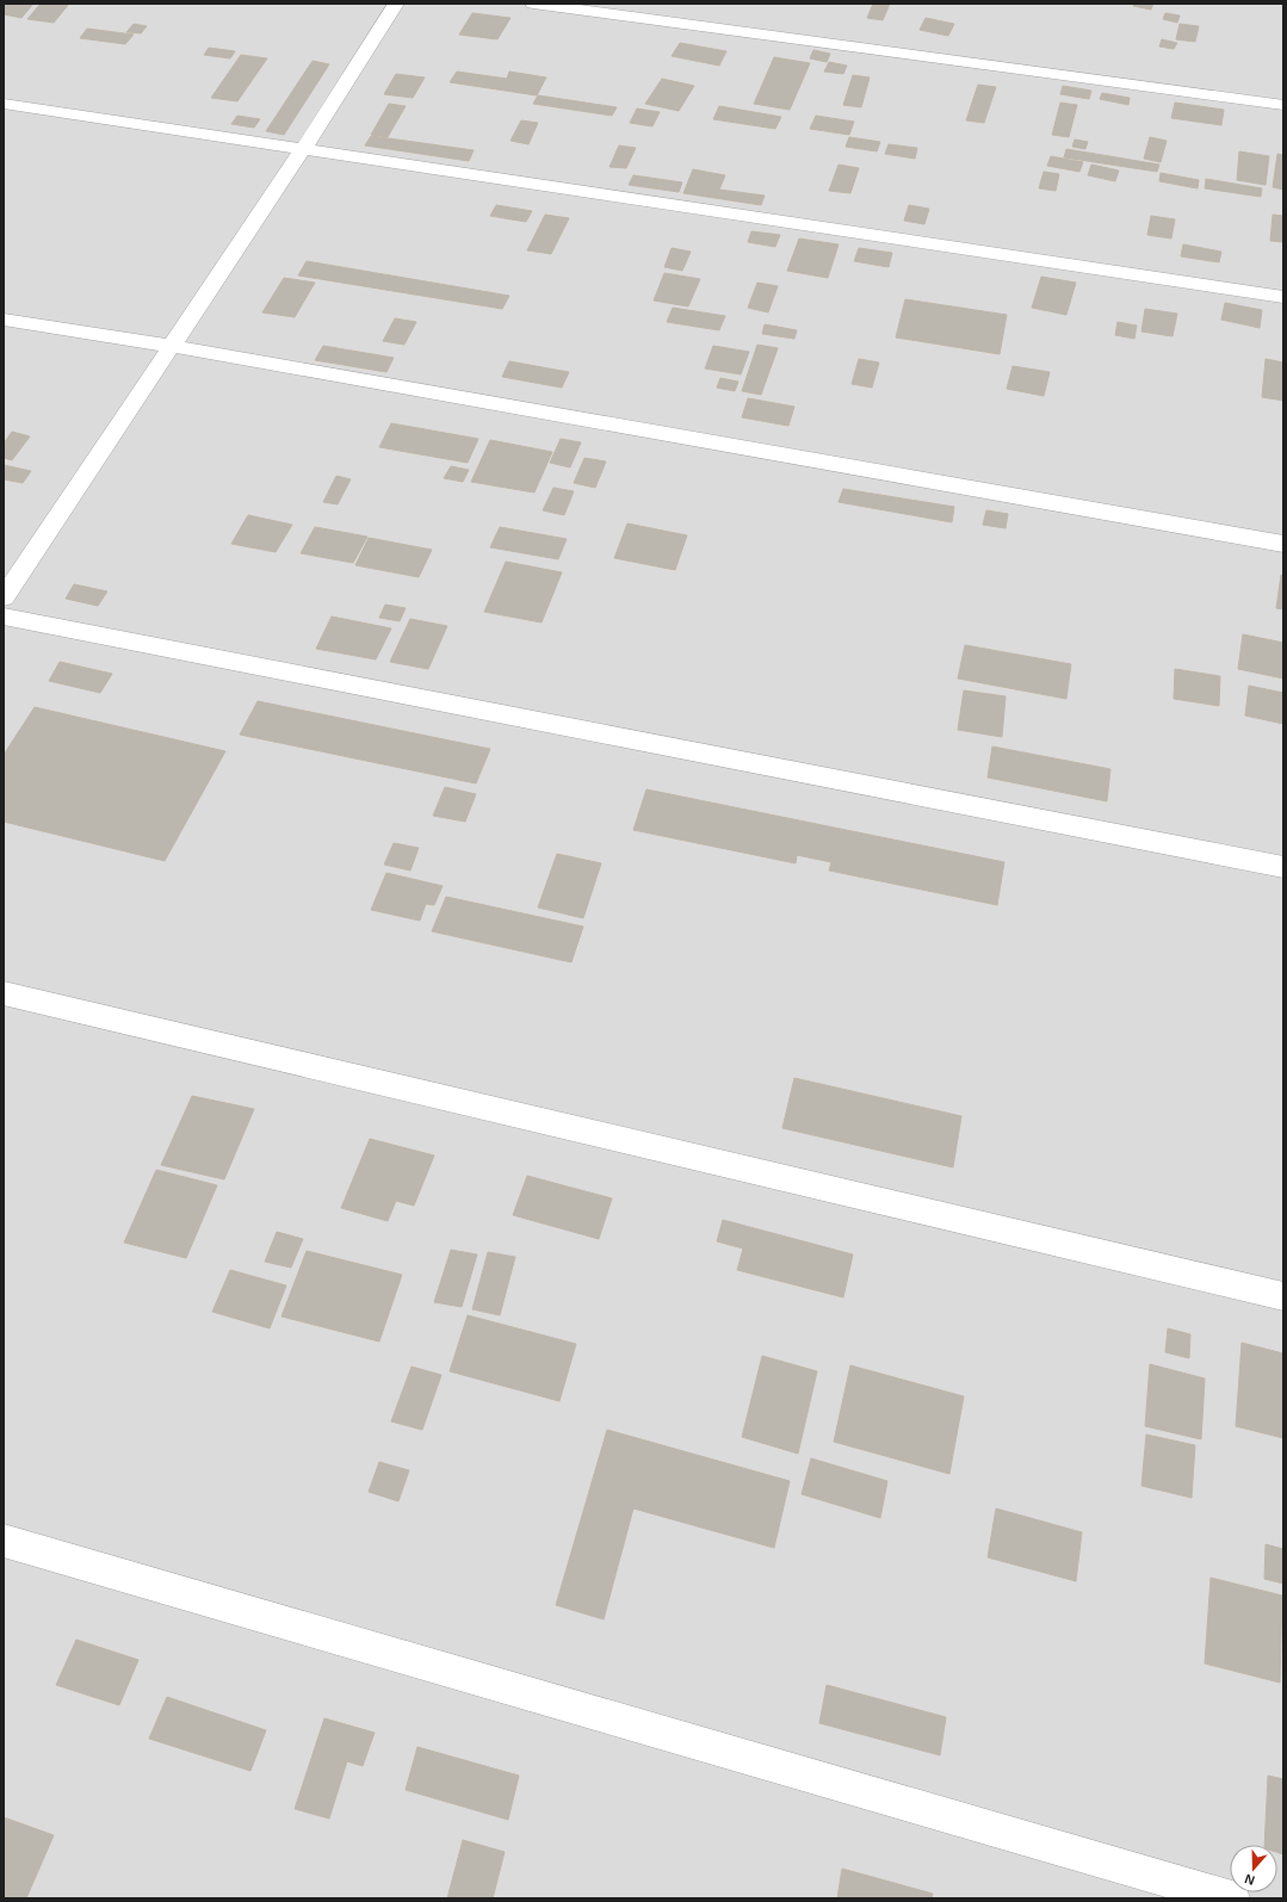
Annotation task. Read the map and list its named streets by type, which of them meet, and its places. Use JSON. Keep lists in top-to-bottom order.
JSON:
{
  "north": "bottom"
}
